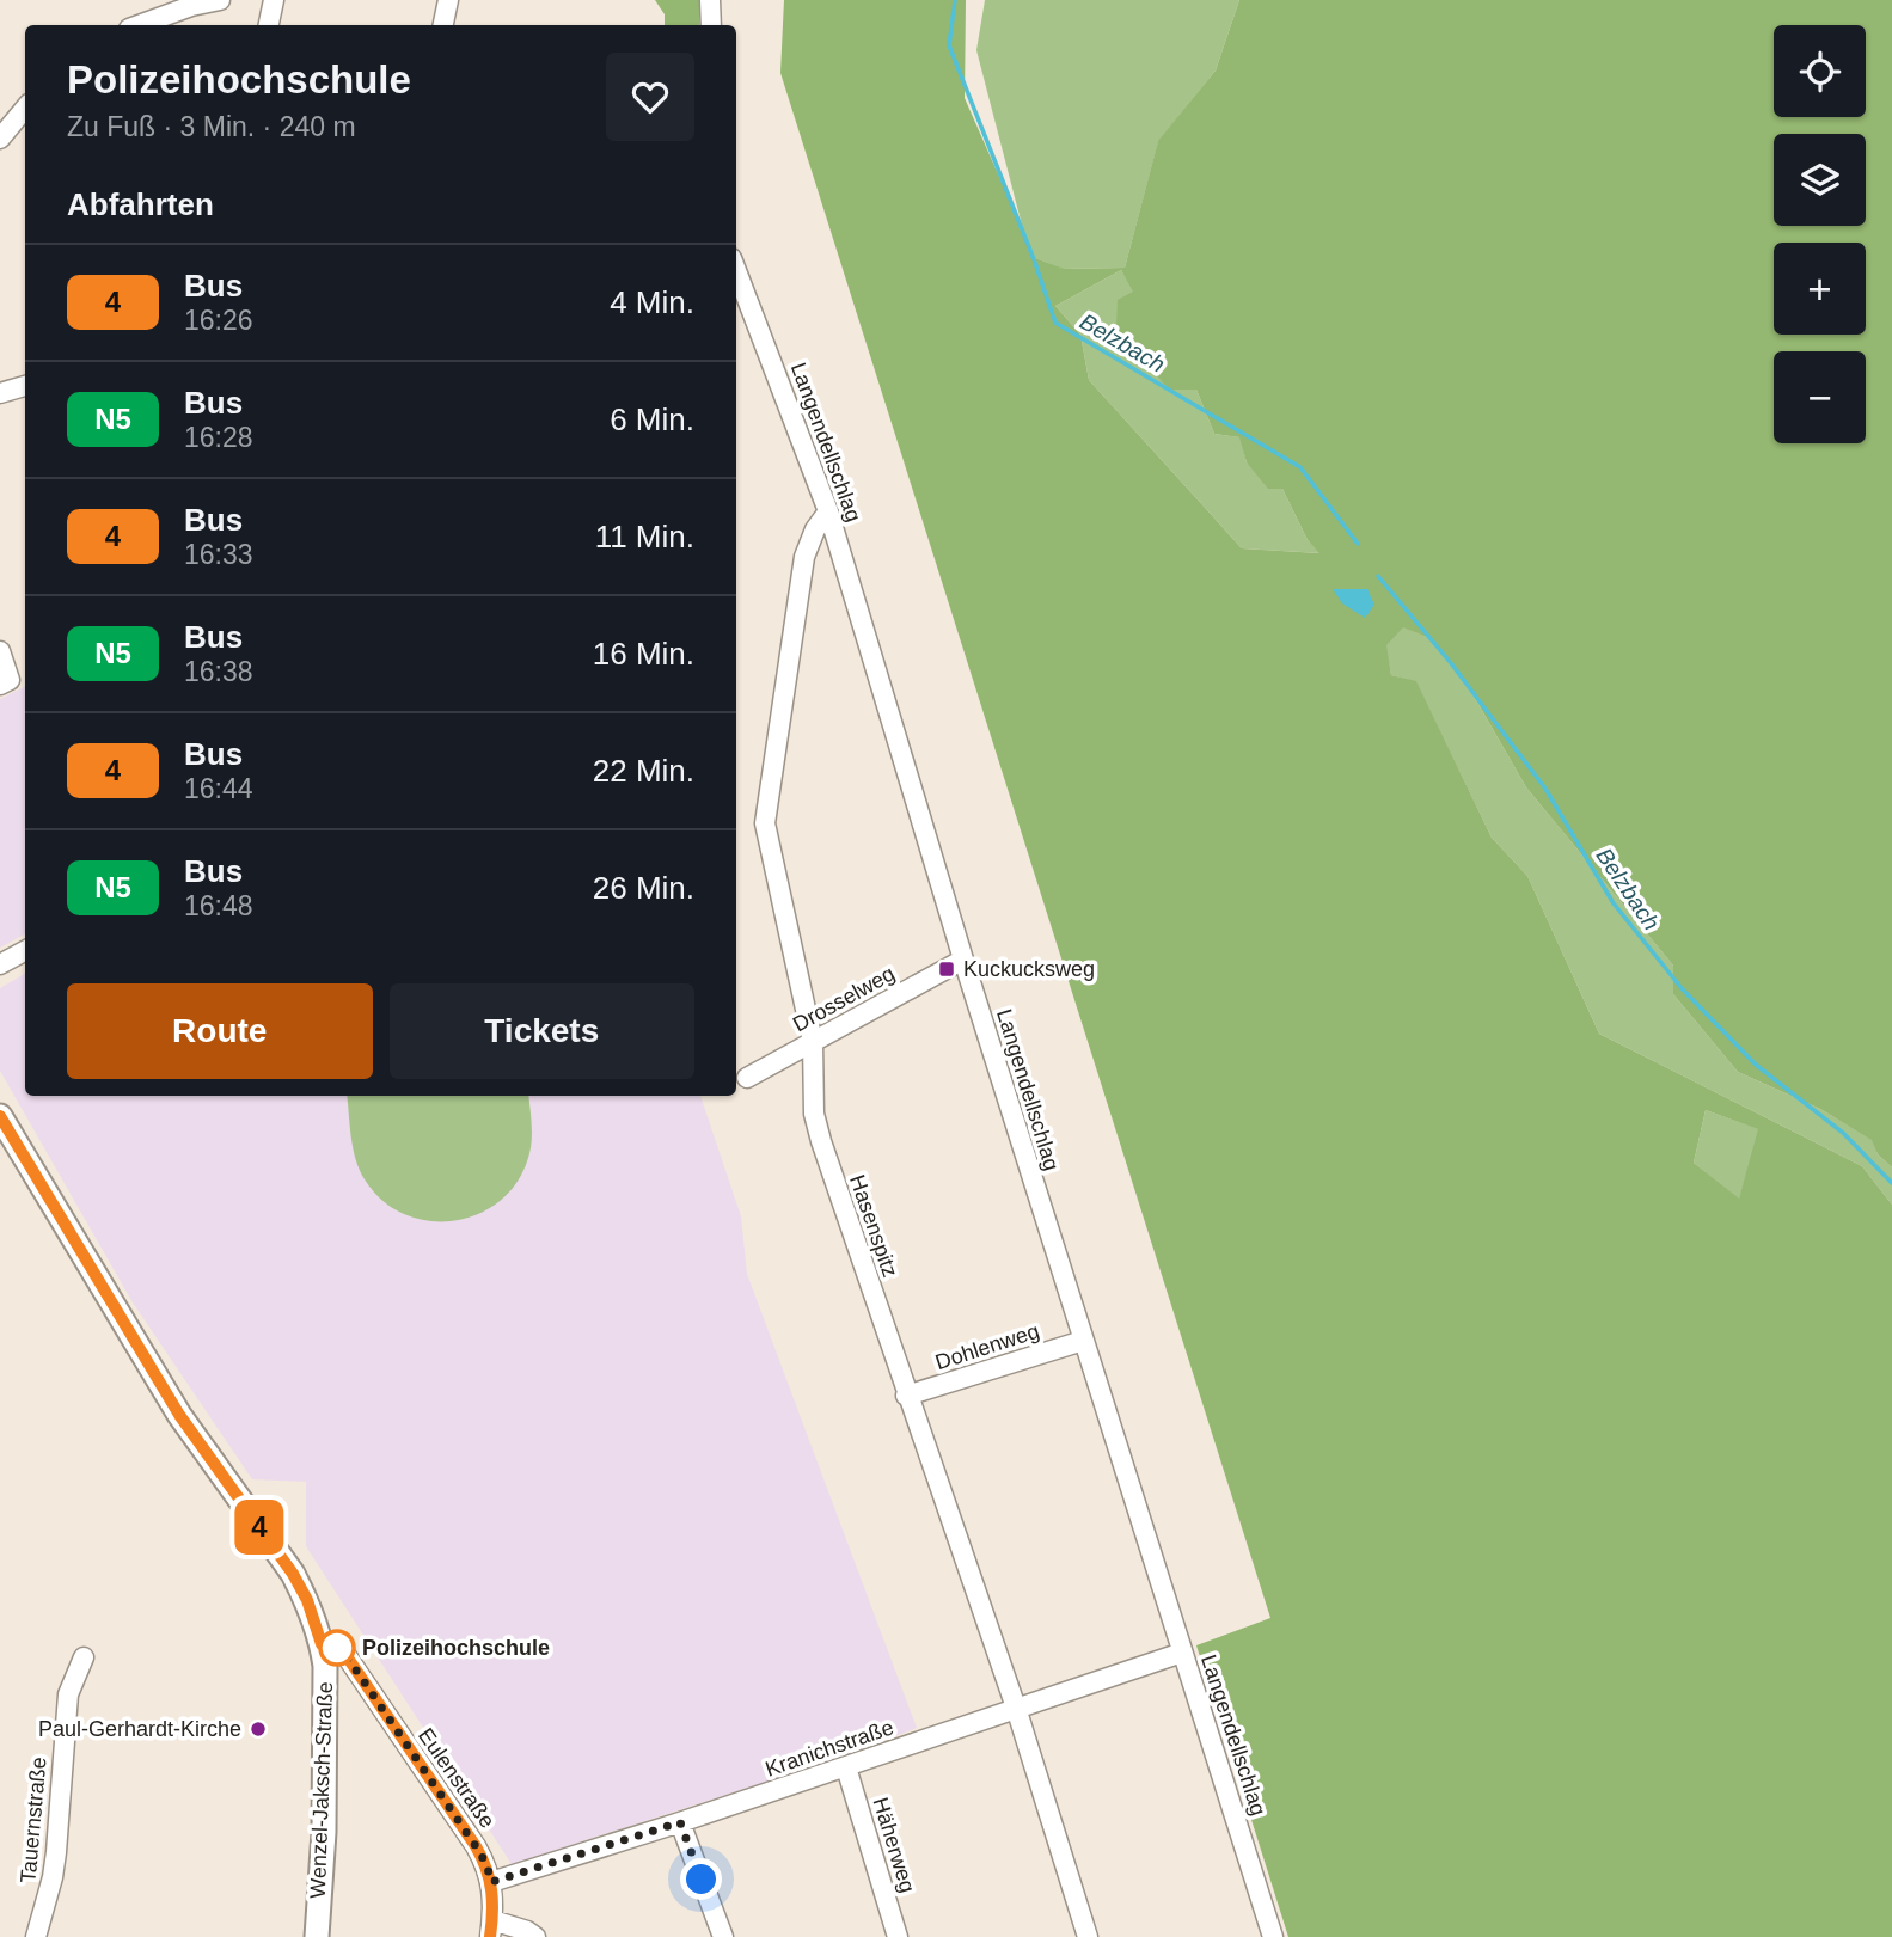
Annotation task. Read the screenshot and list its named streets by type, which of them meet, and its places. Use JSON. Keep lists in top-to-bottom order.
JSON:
{
  "streets": {
    "street": [
      "Langendellschlag",
      "Drosselweg",
      "Hasenspitz",
      "Dohlenweg",
      "Kranichstraße",
      "Eulenstraße",
      "Wenzel-Jaksch-Straße",
      "Tauernstraße",
      "Häherweg"
    ]
  },
  "crossings": [
    ["Langendellschlag", "Drosselweg"],
    ["Langendellschlag", "Hasenspitz"],
    ["Langendellschlag", "Dohlenweg"],
    ["Langendellschlag", "Kranichstraße"],
    ["Drosselweg", "Hasenspitz"],
    ["Hasenspitz", "Dohlenweg"],
    ["Hasenspitz", "Kranichstraße"],
    ["Kranichstraße", "Eulenstraße"],
    ["Kranichstraße", "Häherweg"],
    ["Eulenstraße", "Wenzel-Jaksch-Straße"]
  ],
  "water": ["Belzbach"],
  "places": {
    "transit": ["Kuckucksweg"],
    "other": ["Polizeihochschule", "Paul-Gerhardt-Kirche"]
  },
  "lines": ["bus line 4"],
  "page": {
    "on_map": "4",
    "map_buttons": ["+", "−"],
    "heading": [
      ["Polizeihochschule", "Zu Fuß · 3 Min. · 240 m"],
      "Abfahrten"
    ],
    "list": [
      {
        "mark": "4",
        "name": "Bus",
        "note": "16:26",
        "value": "4 Min."
      },
      {
        "mark": "N5",
        "name": "Bus",
        "note": "16:28",
        "value": "6 Min."
      },
      {
        "mark": "4",
        "name": "Bus",
        "note": "16:33",
        "value": "11 Min."
      },
      {
        "mark": "N5",
        "name": "Bus",
        "note": "16:38",
        "value": "16 Min."
      },
      {
        "mark": "4",
        "name": "Bus",
        "note": "16:44",
        "value": "22 Min."
      },
      {
        "mark": "N5",
        "name": "Bus",
        "note": "16:48",
        "value": "26 Min."
      }
    ],
    "buttons": ["Route", "Tickets"]
  }
}
